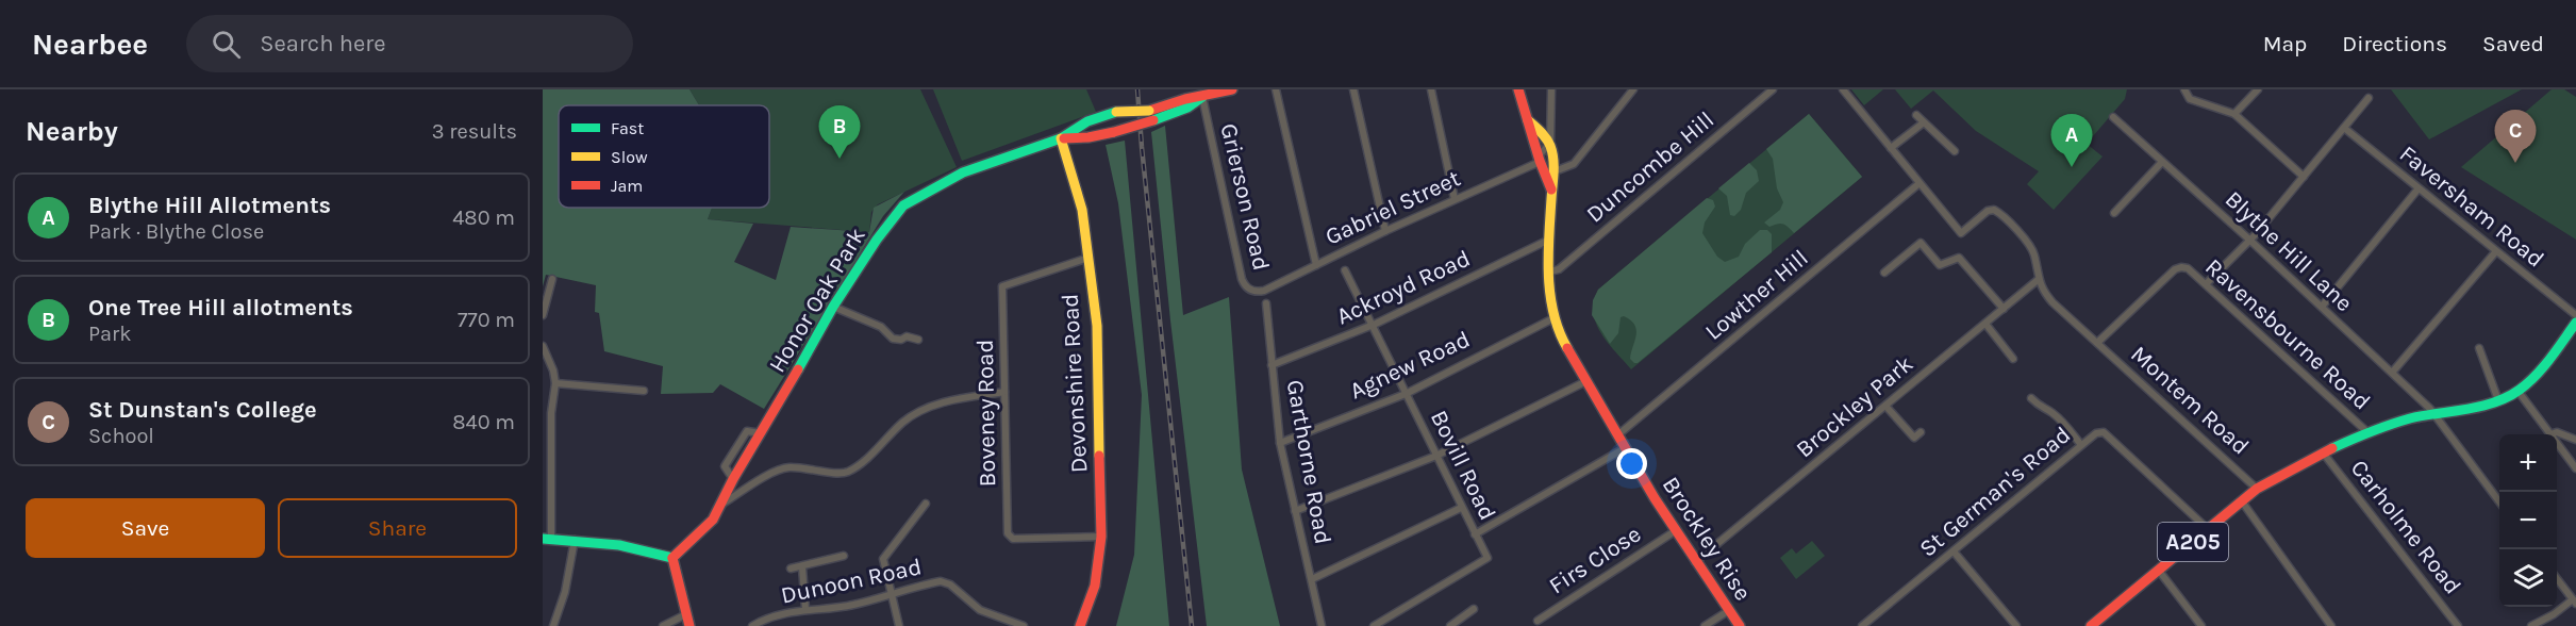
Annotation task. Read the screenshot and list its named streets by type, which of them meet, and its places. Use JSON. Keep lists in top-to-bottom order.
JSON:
{
  "streets": {
    "main road": [
      "Honor Oak Park",
      "Devonshire Road",
      "Brockley Rise",
      "A205"
    ],
    "street": [
      "Duncombe Hill",
      "Grierson Road",
      "Faversham Road",
      "Gabriel Street",
      "Blythe Hill Lane",
      "Ackroyd Road",
      "Lowther Hill",
      "Ravensbourne Road",
      "Agnew Road",
      "Montem Road",
      "Brockley Park",
      "Boveney Road",
      "Garthorne Road",
      "Bovill Road",
      "St German's Road",
      "Carholme Road",
      "Firs Close",
      "Dunoon Road"
    ]
  },
  "crossings": [
    ["Duncombe Hill", "Brockley Rise"],
    ["Grierson Road", "Gabriel Street"],
    ["Grierson Road", "Honor Oak Park"],
    ["Blythe Hill Lane", "A205"],
    ["Ackroyd Road", "Garthorne Road"],
    ["Ackroyd Road", "Bovill Road"],
    ["Ackroyd Road", "Brockley Rise"],
    ["Lowther Hill", "Brockley Rise"],
    ["Honor Oak Park", "Devonshire Road"],
    ["Ravensbourne Road", "Montem Road"],
    ["Ravensbourne Road", "A205"],
    ["Agnew Road", "Garthorne Road"],
    ["Agnew Road", "Bovill Road"],
    ["Agnew Road", "Brockley Rise"],
    ["Devonshire Road", "Boveney Road"],
    ["Montem Road", "Brockley Park"],
    ["Montem Road", "A205"],
    ["Brockley Park", "Brockley Rise"],
    ["St German's Road", "A205"],
    ["Carholme Road", "A205"],
    ["Brockley Rise", "Firs Close"]
  ],
  "legend": ["Fast", "Slow", "Jam"],
  "page": {
    "header": "Nearbee",
    "search": "Search here",
    "nav": ["Map", "Directions", "Saved"],
    "heading": ["Nearby", "3 results"],
    "pins": ["B", "C", "A"],
    "list": [
      {
        "mark": "A",
        "name": "Blythe Hill Allotments",
        "note": "Park · Blythe Close",
        "value": "480 m"
      },
      {
        "mark": "B",
        "name": "One Tree Hill allotments",
        "note": "Park",
        "value": "770 m"
      },
      {
        "mark": "C",
        "name": "St Dunstan's College",
        "note": "School",
        "value": "840 m"
      }
    ],
    "map_buttons": ["+", "−"],
    "buttons": ["Save", "Share"]
  }
}
